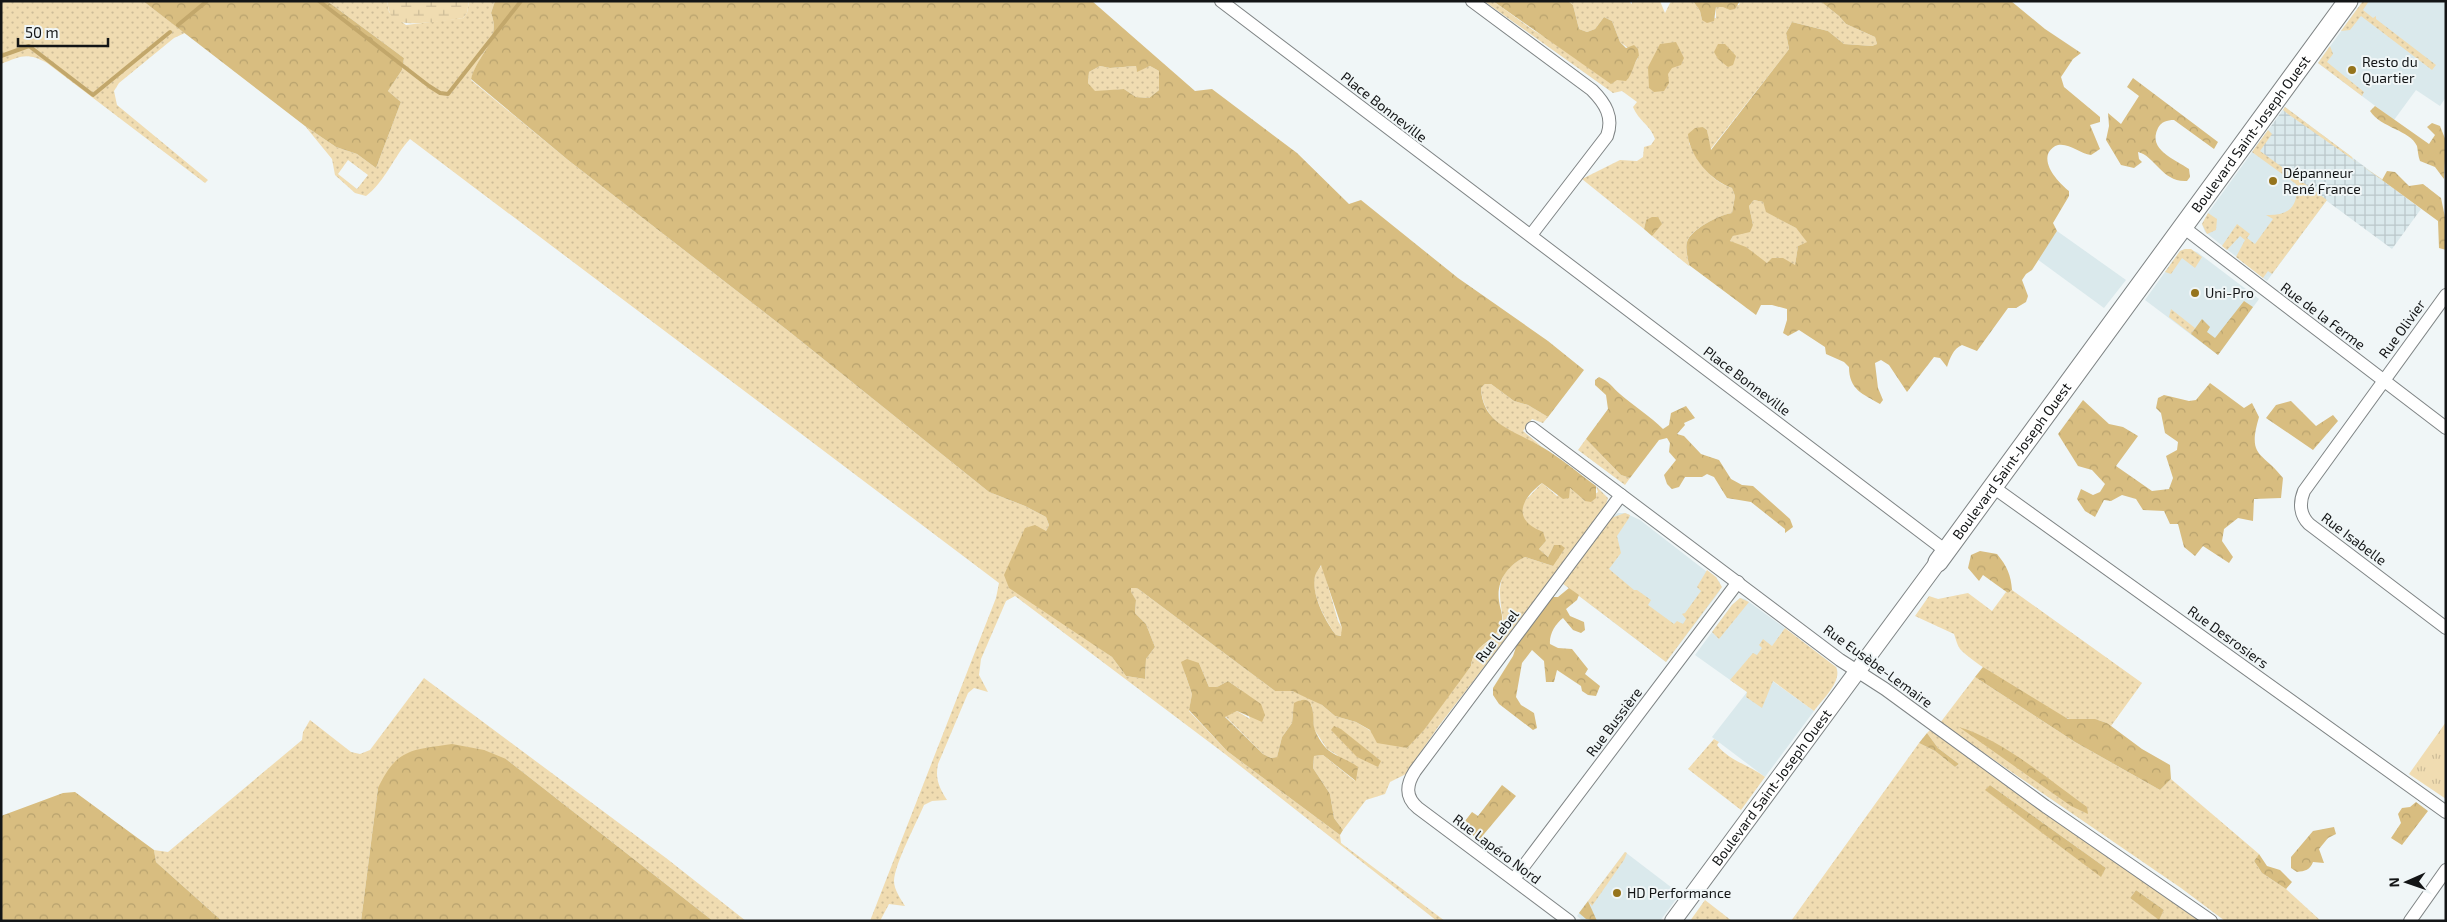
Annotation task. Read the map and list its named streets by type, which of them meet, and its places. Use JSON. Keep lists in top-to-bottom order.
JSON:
{
  "streets": {
    "main road": ["Boulevard Saint-Joseph Ouest"],
    "street": [
      "Place Bonneville",
      "Rue de la Ferme",
      "Rue Olivier",
      "Rue Isabelle",
      "Rue Lebel",
      "Rue Desrosiers",
      "Rue Eusèbe-Lemaire",
      "Rue Bussière",
      "Rue Lapéro Nord"
    ]
  },
  "crossings": [
    ["Place Bonneville", "Boulevard Saint-Joseph Ouest"],
    ["Boulevard Saint-Joseph Ouest", "Rue de la Ferme"],
    ["Boulevard Saint-Joseph Ouest", "Rue Desrosiers"],
    ["Boulevard Saint-Joseph Ouest", "Rue Eusèbe-Lemaire"],
    ["Rue de la Ferme", "Rue Olivier"],
    ["Rue de la Ferme", "Rue Isabelle"],
    ["Rue Olivier", "Rue Isabelle"],
    ["Rue Lebel", "Rue Eusèbe-Lemaire"],
    ["Rue Lebel", "Rue Lapéro Nord"],
    ["Rue Eusèbe-Lemaire", "Rue Bussière"],
    ["Rue Bussière", "Rue Lapéro Nord"]
  ],
  "places": [
    "Resto du Quartier",
    "Dépanneur René France",
    "Uni-Pro",
    "HD Performance"
  ],
  "scale_bar": "50 m",
  "north": "left"
}
